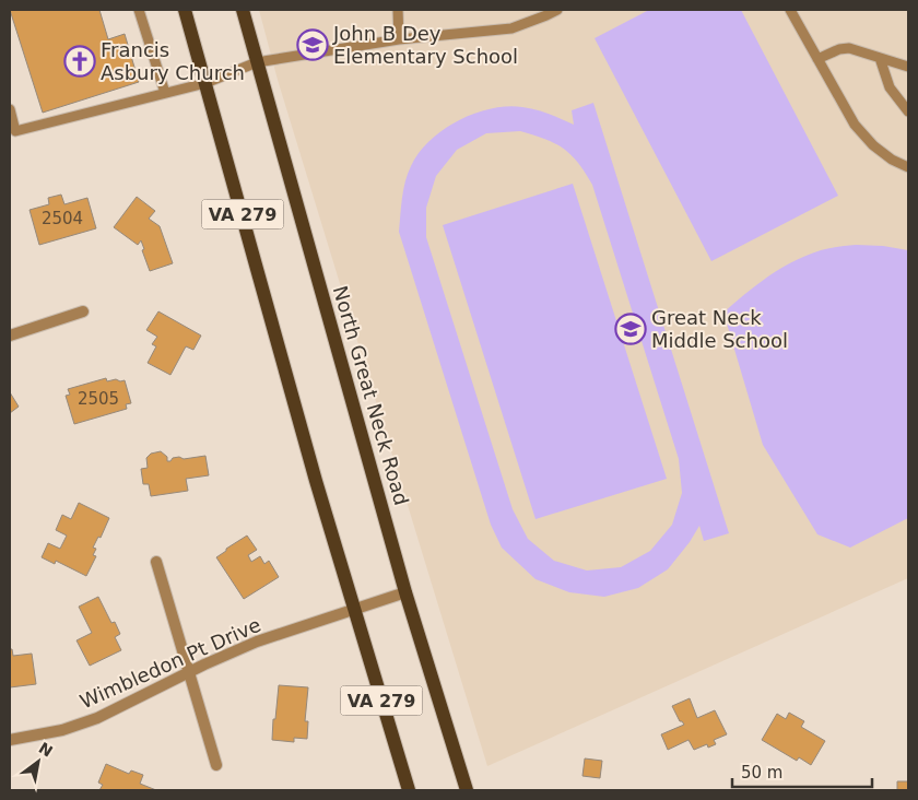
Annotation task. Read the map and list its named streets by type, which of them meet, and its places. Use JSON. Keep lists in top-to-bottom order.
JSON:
{
  "streets": {
    "main road": ["VA 279", "North Great Neck Road"],
    "street": ["Wimbledon Pt Drive"]
  },
  "crossings": [
    ["VA 279", "Wimbledon Pt Drive"],
    ["North Great Neck Road", "Wimbledon Pt Drive"]
  ],
  "places": {
    "school or university": ["John B Dey Elementary School", "Great Neck Middle School"],
    "church": ["Francis Asbury Church"]
  },
  "house_numbers": ["2504", "2505"],
  "scale_bar": "50 m",
  "north": "top right"
}
